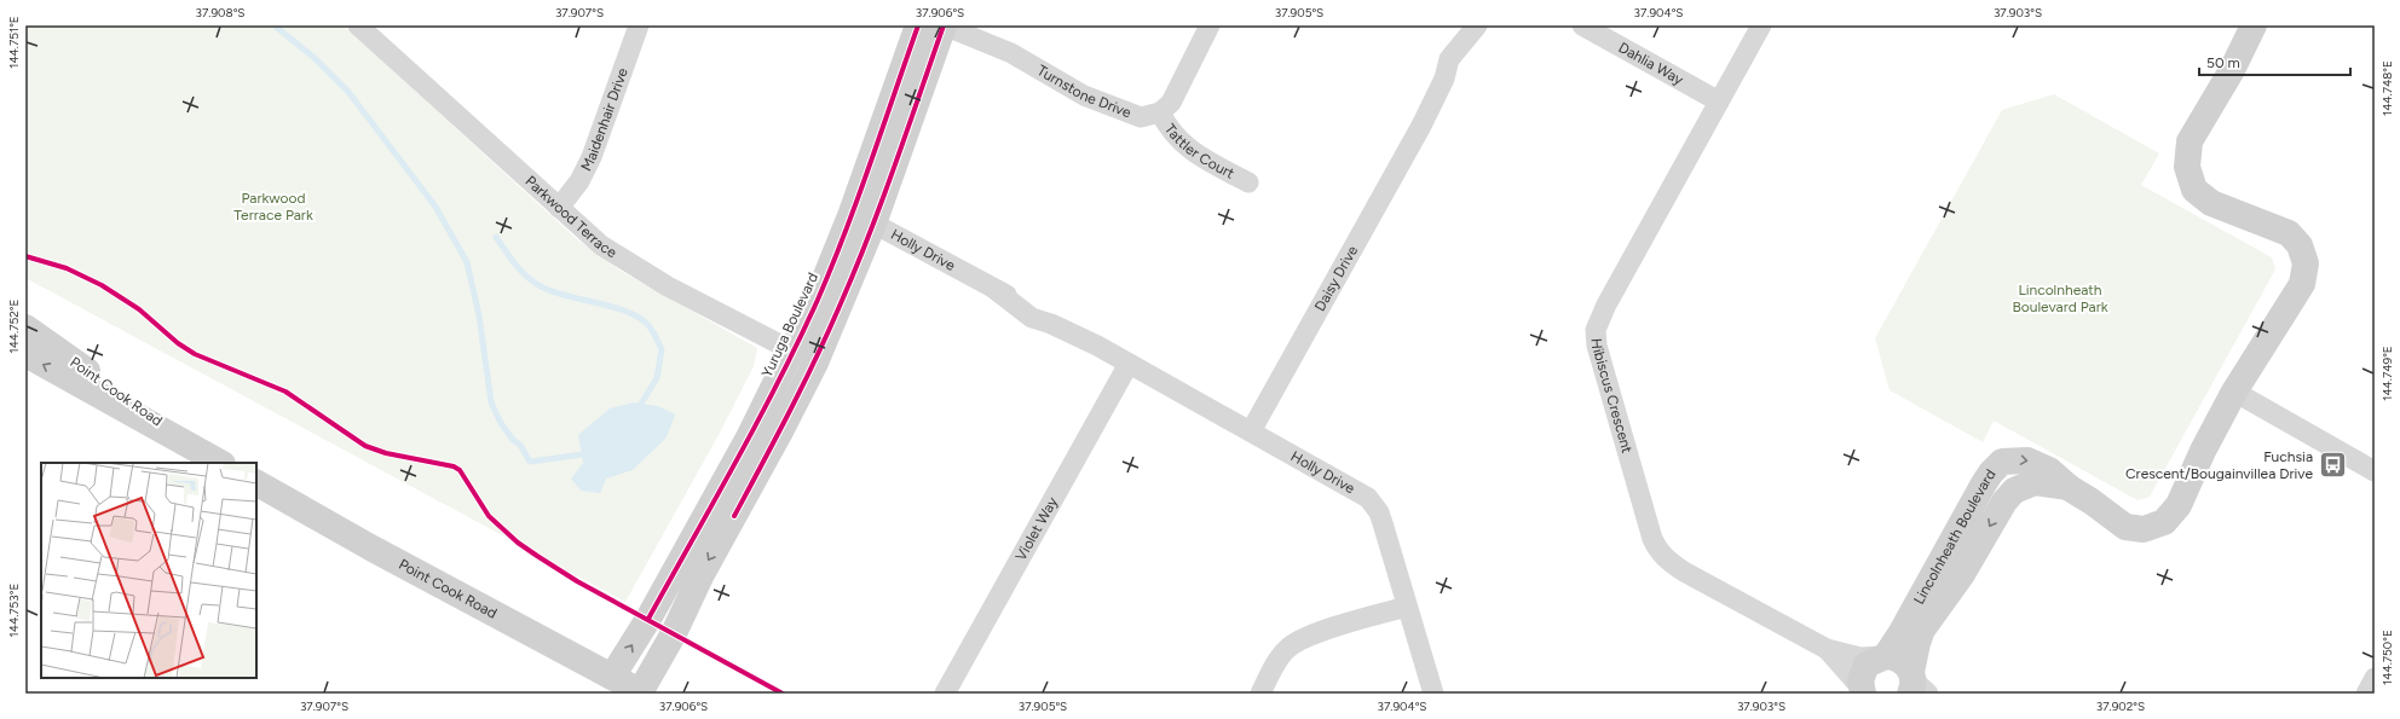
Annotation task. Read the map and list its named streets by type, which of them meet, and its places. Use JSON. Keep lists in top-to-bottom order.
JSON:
{
  "streets": {
    "street": [
      "Dahlia Way",
      "Turnstone Drive",
      "Maidenhair Drive",
      "Tattler Court",
      "Parkwood Terrace",
      "Holly Drive",
      "Daisy Drive",
      "Yuruga Boulevard",
      "Point Cook Road",
      "Hibiscus Crescent",
      "Violet Way",
      "Lincolnheath Boulevard"
    ]
  },
  "crossings": [
    ["Dahlia Way", "Hibiscus Crescent"],
    ["Turnstone Drive", "Tattler Court"],
    ["Turnstone Drive", "Yuruga Boulevard"],
    ["Maidenhair Drive", "Parkwood Terrace"],
    ["Parkwood Terrace", "Yuruga Boulevard"],
    ["Holly Drive", "Daisy Drive"],
    ["Holly Drive", "Yuruga Boulevard"],
    ["Holly Drive", "Violet Way"],
    ["Yuruga Boulevard", "Point Cook Road"],
    ["Hibiscus Crescent", "Lincolnheath Boulevard"]
  ],
  "parks": ["Parkwood Terrace Park", "Lincolnheath Boulevard Park"],
  "places": {
    "bus stop": ["Fuchsia Crescent/Bougainvillea Drive"]
  },
  "scale_bar": "50 m",
  "coordinates": [
    "37.908°S",
    "37.907°S",
    "37.906°S",
    "37.905°S",
    "37.904°S",
    "37.903°S",
    "144.751°E",
    "144.748°E",
    "144.752°E",
    "144.749°E",
    "144.753°E",
    "144.750°E",
    "37.902°S"
  ]
}
